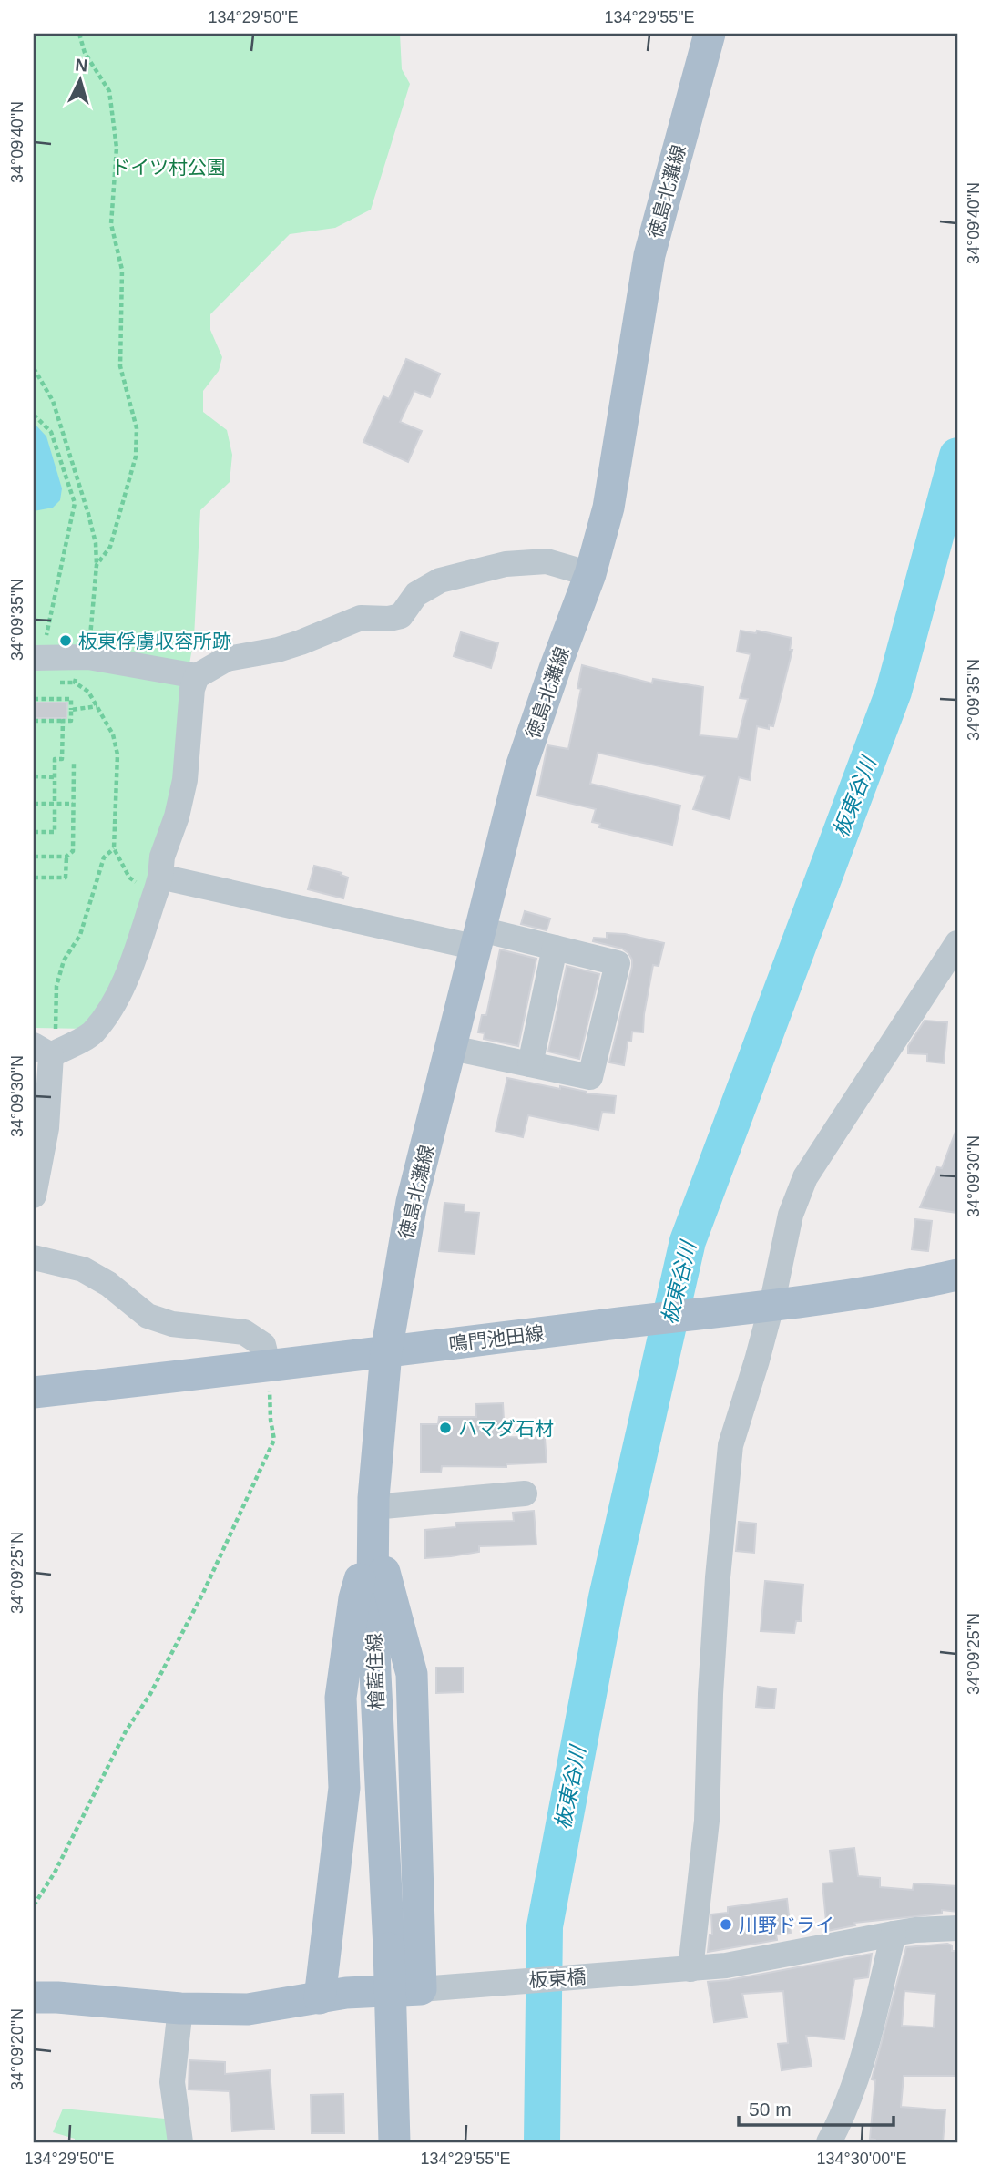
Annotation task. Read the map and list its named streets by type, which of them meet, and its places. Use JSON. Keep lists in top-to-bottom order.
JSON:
{
  "streets": {
    "main road": ["徳島北灘線", "鳴門池田線", "檜藍住線"],
    "street": ["板東橋"]
  },
  "crossings": [
    ["徳島北灘線", "鳴門池田線"],
    ["徳島北灘線", "檜藍住線"],
    ["鳴門池田線", "檜藍住線"]
  ],
  "water": ["板東谷川"],
  "parks": ["ドイツ村公園"],
  "places": ["板東俘虜収容所跡", "ハマダ石材", "川野ドライ"],
  "scale_bar": "50 m",
  "north": "top",
  "coordinates": [
    "134°29'50\"E",
    "134°29'55\"E",
    "34°09'40\"N",
    "34°09'35\"N",
    "34°09'30\"N",
    "34°09'25\"N",
    "34°09'20\"N",
    "134°30'00\"E"
  ]
}
